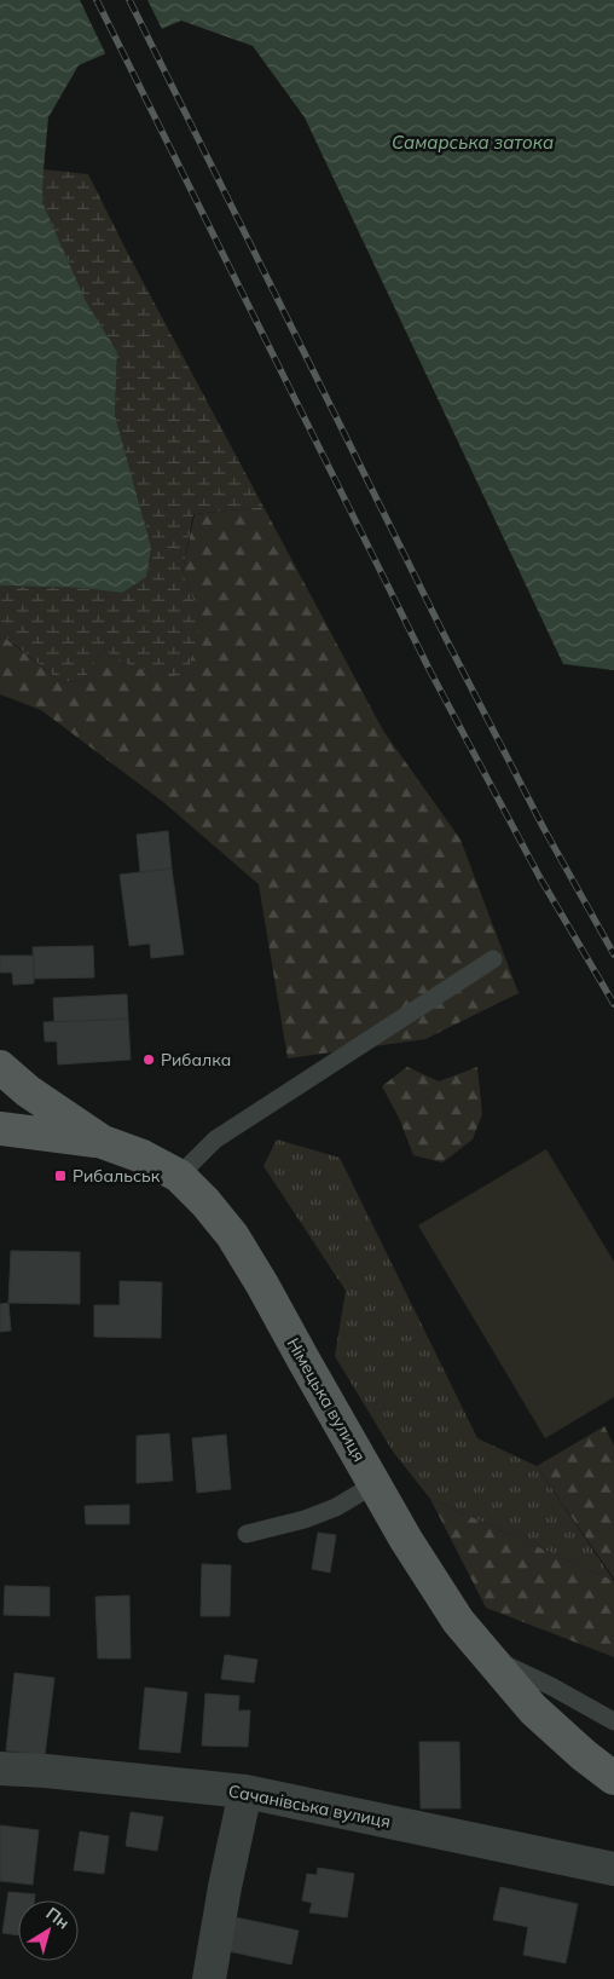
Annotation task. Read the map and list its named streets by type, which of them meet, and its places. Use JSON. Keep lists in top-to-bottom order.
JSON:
{
  "streets": {
    "main road": ["Німецька вулиця"],
    "street": ["Сачанівська вулиця"]
  },
  "water": ["Самарська затока"],
  "places": {
    "other": ["Рибалка"],
    "transit": ["Рибальськ"]
  },
  "north": "top right"
}
